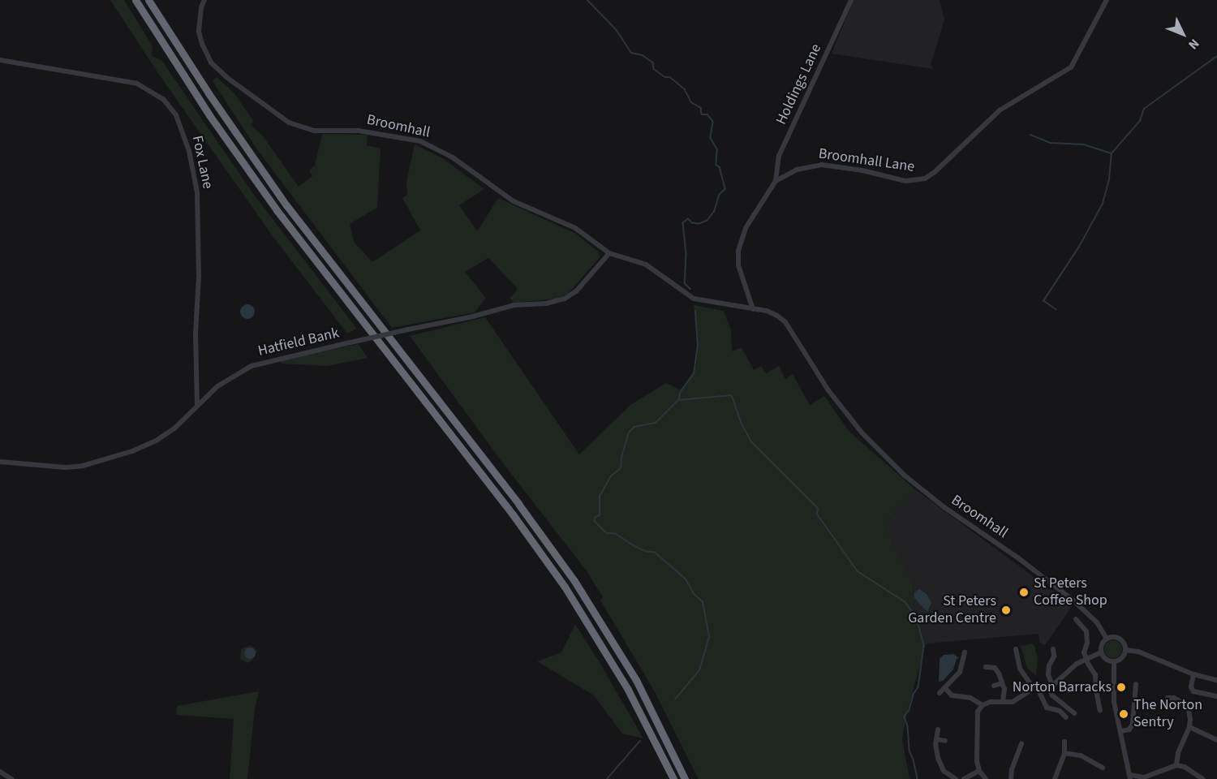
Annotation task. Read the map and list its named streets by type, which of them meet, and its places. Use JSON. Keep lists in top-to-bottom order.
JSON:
{
  "streets": {
    "street": [
      "Holdings Lane",
      "Broomhall",
      "Broomhall Lane",
      "Fox Lane",
      "Hatfield Bank"
    ]
  },
  "crossings": [
    ["Holdings Lane", "Broomhall Lane"],
    ["Broomhall", "Broomhall Lane"],
    ["Broomhall", "Hatfield Bank"],
    ["Fox Lane", "Hatfield Bank"]
  ],
  "places": [
    "St Peters Coffee Shop",
    "St Peters Garden Centre",
    "Norton Barracks",
    "The Norton Sentry"
  ],
  "north": "bottom right"
}
